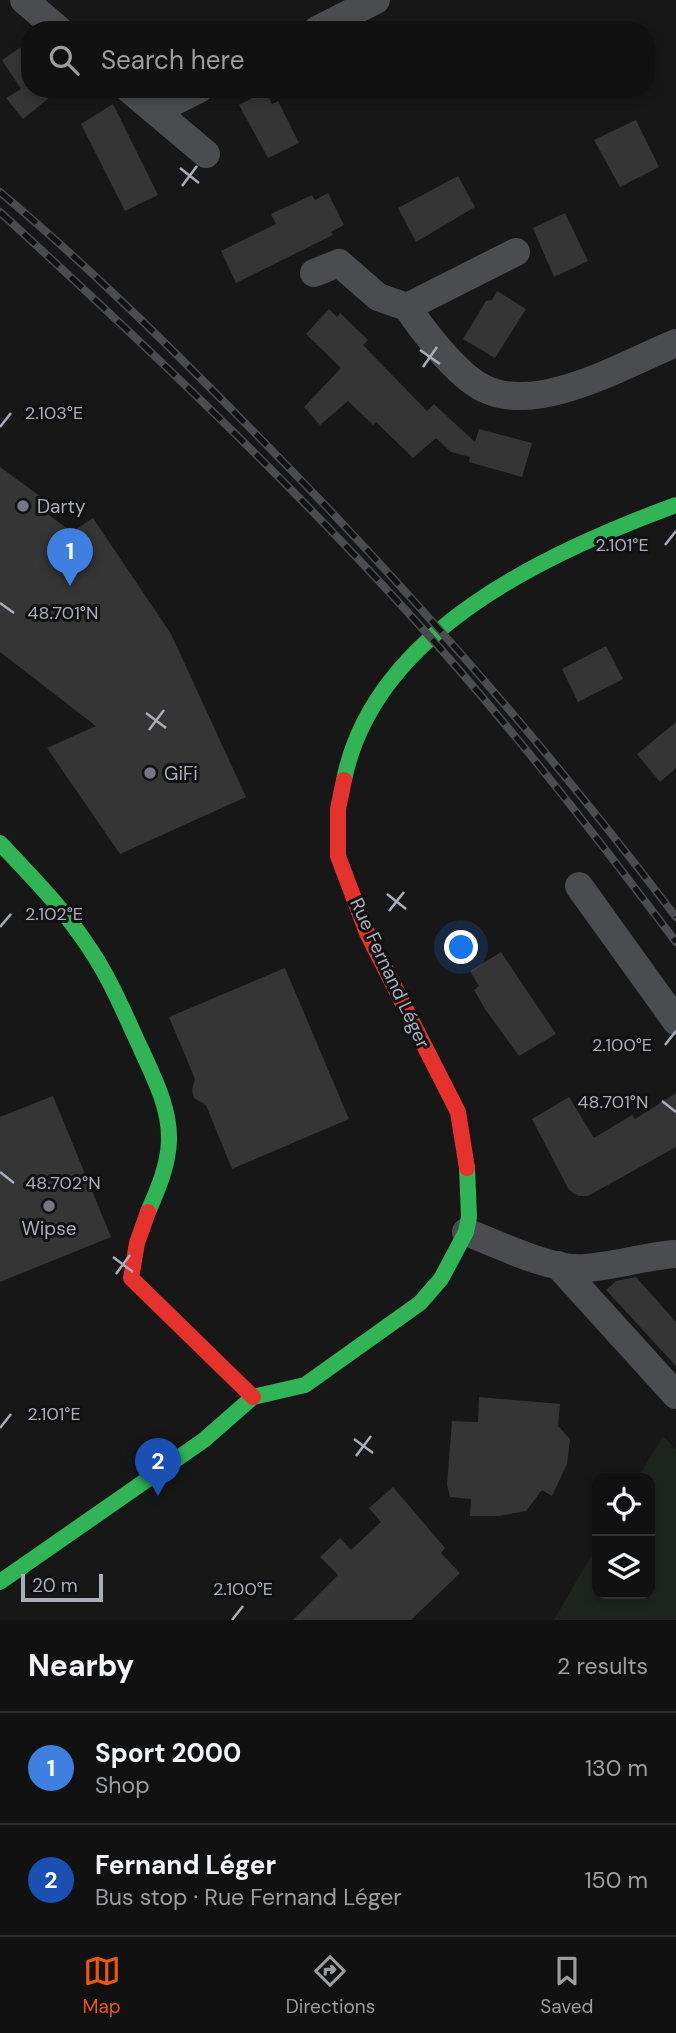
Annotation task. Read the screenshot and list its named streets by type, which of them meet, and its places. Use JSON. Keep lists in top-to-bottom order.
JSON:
{
  "streets": {
    "street": ["Rue Fernand Léger"]
  },
  "places": ["Darty", "GiFi", "Wipse"],
  "scale_bar": "20 m",
  "page": {
    "search": "Search here",
    "pins": ["1", "2"],
    "scale": "20 m",
    "heading": ["Nearby", "2 results"],
    "list": [
      {
        "mark": "1",
        "name": "Sport 2000",
        "note": "Shop",
        "value": "130 m"
      },
      {
        "mark": "2",
        "name": "Fernand Léger",
        "note": "Bus stop · Rue Fernand Léger",
        "value": "150 m"
      }
    ],
    "nav": ["Map", "Directions", "Saved"]
  },
  "coordinates": [
    "2.103°E",
    "2.101°E",
    "48.701°N",
    "2.102°E",
    "2.100°E",
    "48.702°N"
  ]
}
